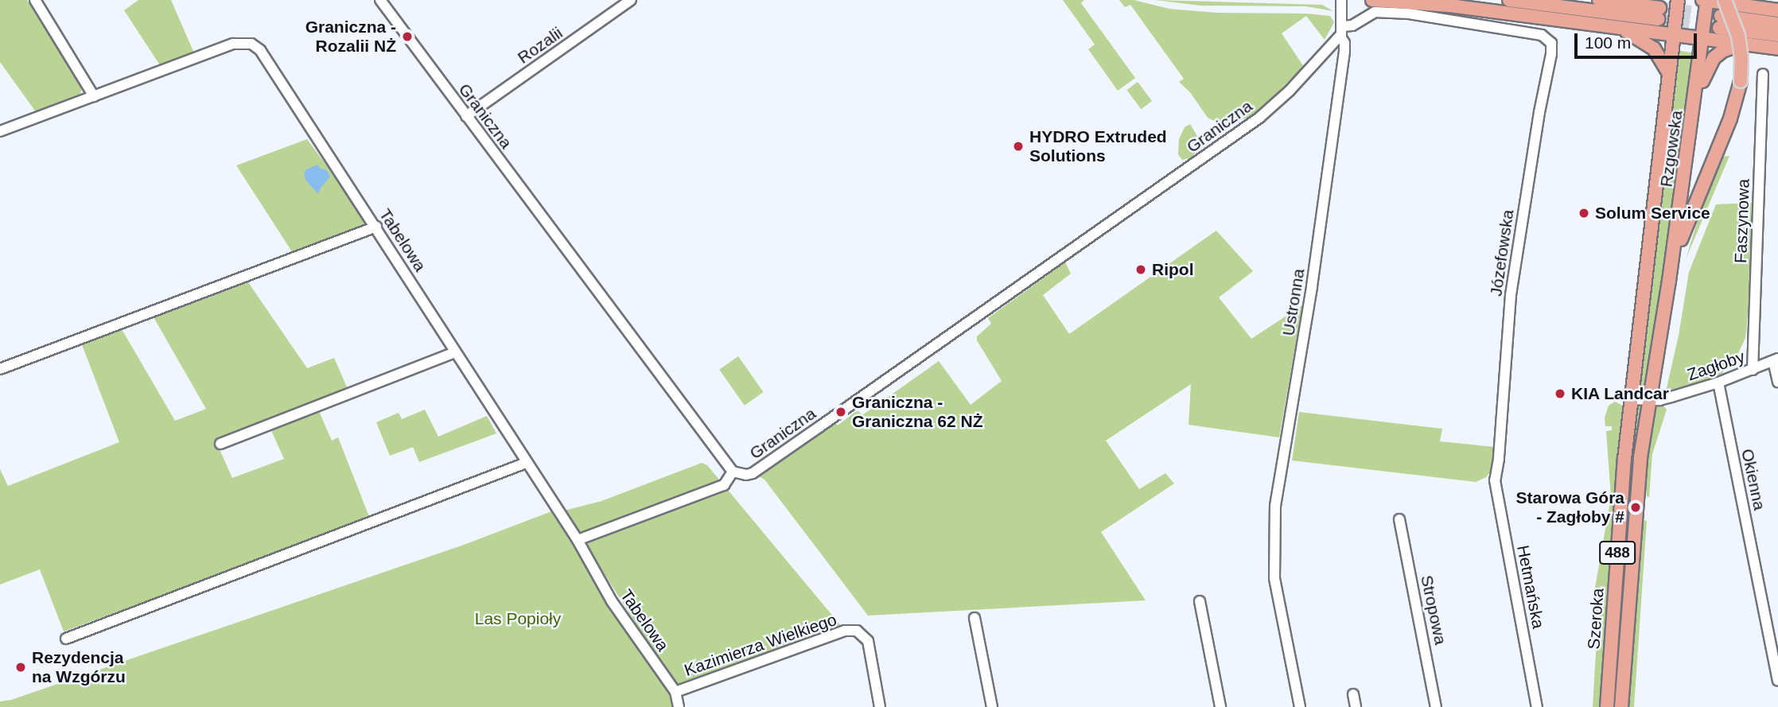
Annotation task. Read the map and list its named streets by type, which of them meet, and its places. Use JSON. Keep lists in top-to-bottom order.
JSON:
{
  "streets": {
    "main road": ["Rzgowska", "488", "Szeroka"],
    "street": [
      "Rozalii",
      "Graniczna",
      "Faszynowa",
      "Tabelowa",
      "Józefowska",
      "Ustronna",
      "Zagłoby",
      "Okienna",
      "Hetmańska",
      "Stropowa",
      "Kazimierza Wielkiego"
    ]
  },
  "crossings": [
    ["Rozalii", "Graniczna"],
    ["Graniczna", "Józefowska"],
    ["Graniczna", "Ustronna"],
    ["Rzgowska", "Zagłoby"],
    ["Rzgowska", "488"],
    ["Rzgowska", "Szeroka"],
    ["Faszynowa", "Zagłoby"],
    ["Tabelowa", "Kazimierza Wielkiego"],
    ["Józefowska", "Ustronna"],
    ["Józefowska", "Hetmańska"],
    ["Zagłoby", "Okienna"],
    ["Zagłoby", "Szeroka"]
  ],
  "parks": ["Las Popioły"],
  "places": [
    "Graniczna - Rozalii NŻ",
    "HYDRO Extruded Solutions",
    "Solum Service",
    "Ripol",
    "KIA Landcar",
    "Graniczna - Graniczna 62 NŻ",
    "Starowa Góra - Zagłoby #",
    "Rezydencja na Wzgórzu"
  ],
  "scale_bar": "100 m"
}
